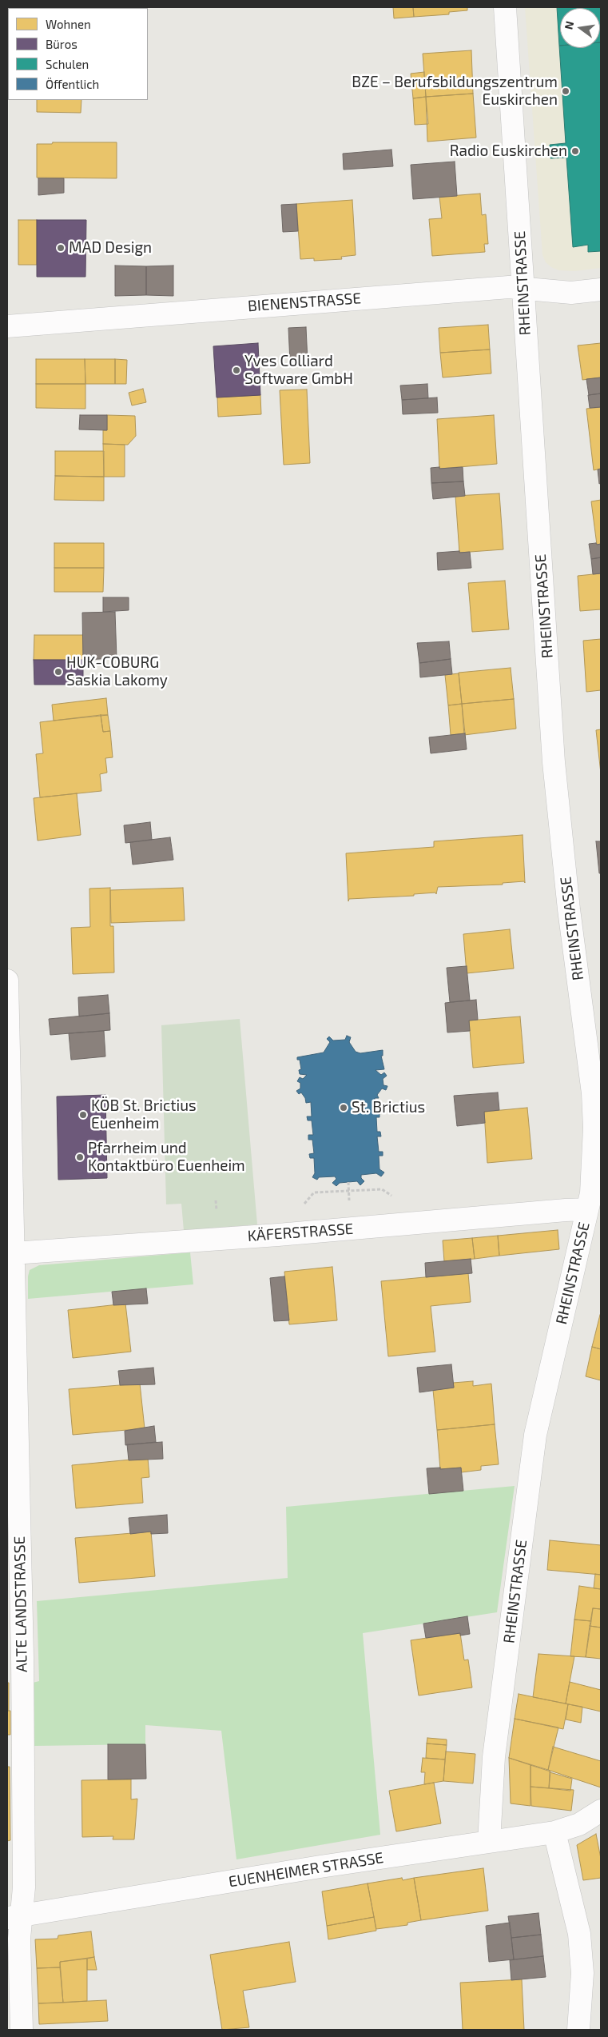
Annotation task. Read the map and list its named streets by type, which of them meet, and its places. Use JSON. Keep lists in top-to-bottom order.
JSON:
{
  "streets": {
    "street": [
      "RHEINSTRASSE",
      "BIENENSTRASSE",
      "KÄFERSTRASSE",
      "ALTE LANDSTRASSE",
      "EUENHEIMER STRASSE"
    ]
  },
  "crossings": [
    ["RHEINSTRASSE", "BIENENSTRASSE"],
    ["RHEINSTRASSE", "KÄFERSTRASSE"],
    ["RHEINSTRASSE", "EUENHEIMER STRASSE"],
    ["KÄFERSTRASSE", "ALTE LANDSTRASSE"],
    ["ALTE LANDSTRASSE", "EUENHEIMER STRASSE"]
  ],
  "places": [
    "BZE – Berufsbildungszentrum Euskirchen",
    "Radio Euskirchen",
    "MAD Design",
    "Yves Colliard Software GmbH",
    "HUK-COBURG Saskia Lakomy",
    "St. Brictius",
    "KÖB St. Brictius Euenheim",
    "Pfarrheim und Kontaktbüro Euenheim"
  ],
  "legend": [
    "Wohnen",
    "Büros",
    "Schulen",
    "Öffentlich"
  ],
  "north": "left"
}
